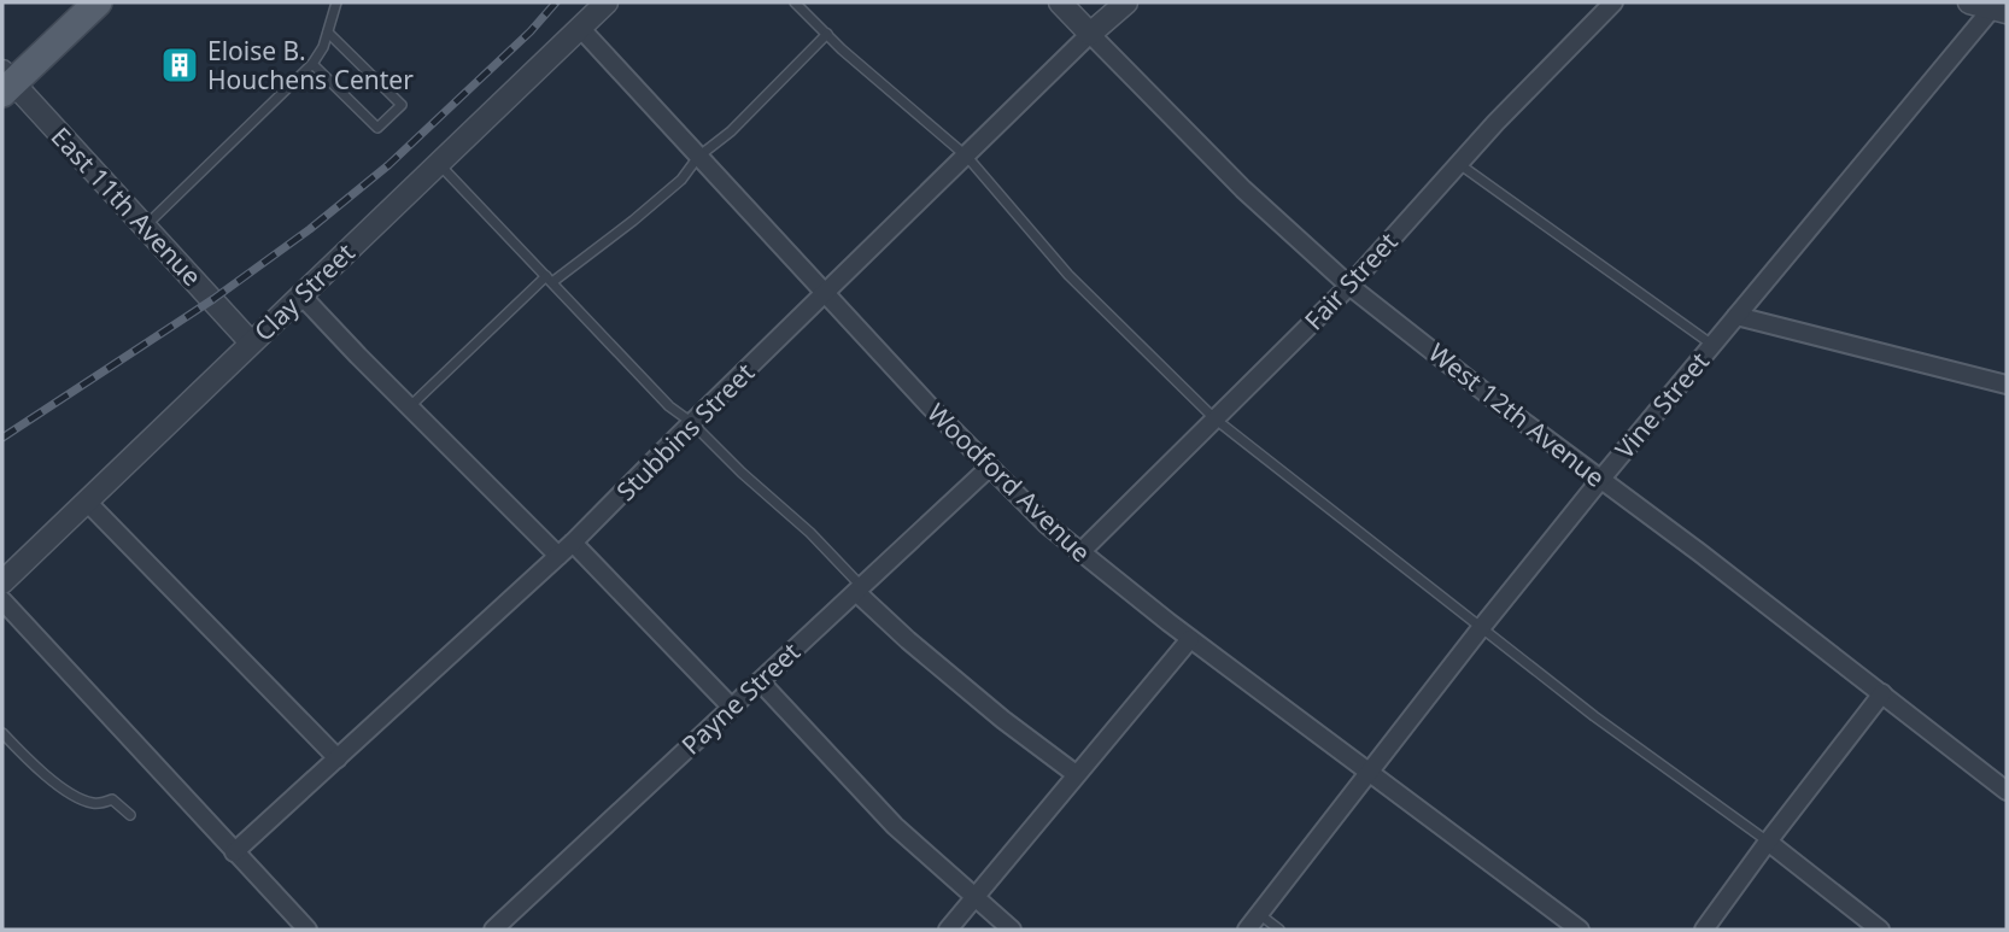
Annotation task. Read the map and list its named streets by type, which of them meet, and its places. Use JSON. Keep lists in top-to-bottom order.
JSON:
{
  "streets": {
    "street": [
      "East 11th Avenue",
      "Fair Street",
      "Clay Street",
      "Vine Street",
      "West 12th Avenue",
      "Stubbins Street",
      "Woodford Avenue",
      "Payne Street"
    ]
  },
  "crossings": [
    ["East 11th Avenue", "Clay Street"],
    ["Fair Street", "West 12th Avenue"],
    ["Fair Street", "Woodford Avenue"],
    ["Clay Street", "Woodford Avenue"],
    ["Vine Street", "West 12th Avenue"],
    ["Vine Street", "Woodford Avenue"],
    ["West 12th Avenue", "Stubbins Street"],
    ["Stubbins Street", "Woodford Avenue"],
    ["Woodford Avenue", "Payne Street"]
  ],
  "places": {
    "building": ["Eloise B. Houchens Center"]
  }
}
